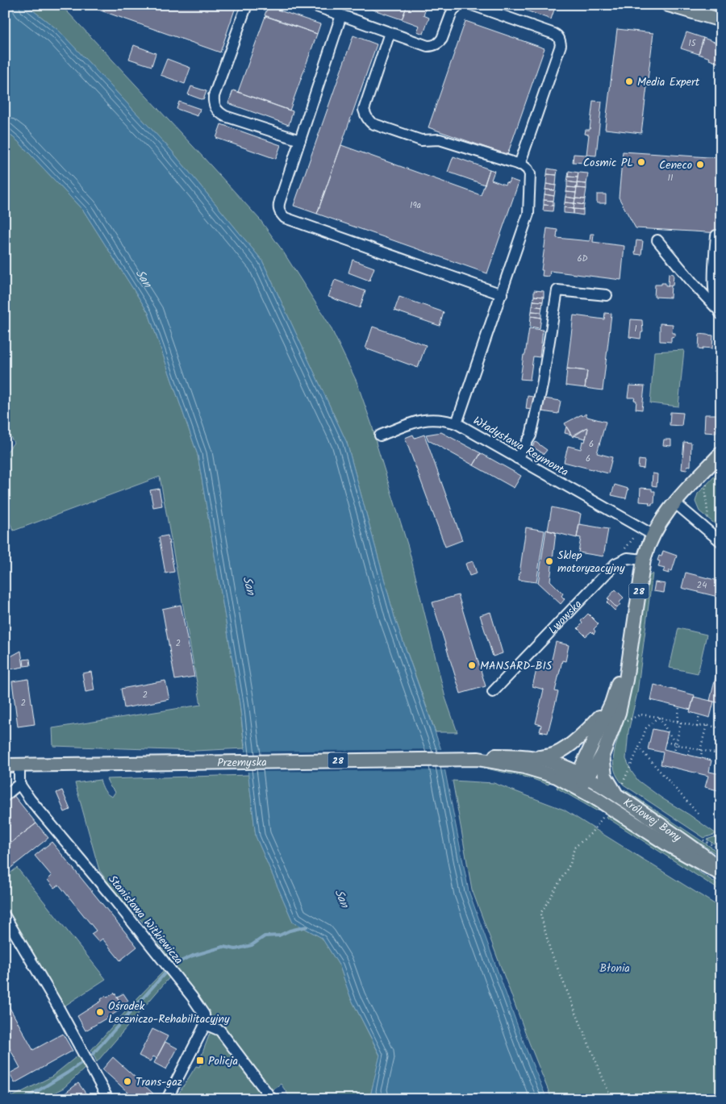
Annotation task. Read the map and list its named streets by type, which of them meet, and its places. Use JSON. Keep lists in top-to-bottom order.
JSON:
{
  "streets": {
    "main road": ["28", "Przemyska", "Królowej Bony"],
    "street": ["Władysława Reymonta", "Lwowska", "Stanisława Witkiewicza"]
  },
  "crossings": [
    ["Władysława Reymonta", "28"],
    ["28", "Lwowska"],
    ["28", "Przemyska"],
    ["28", "Królowej Bony"],
    ["Przemyska", "Królowej Bony"]
  ],
  "water": ["San"],
  "parks": ["Błonia"],
  "places": {
    "other": [
      "Media Expert",
      "Cosmic PL",
      "Ceneco",
      "Sklep motoryzacyjny",
      "MANSARD-BIS",
      "Ośrodek Leczniczo-Rehabilitacyjny",
      "Trans-gaz"
    ],
    "transit": ["Policja"]
  },
  "house_numbers": [
    "15",
    "11",
    "19a",
    "6D",
    "1",
    "6",
    "6",
    "24",
    "2",
    "2",
    "2"
  ]
}
